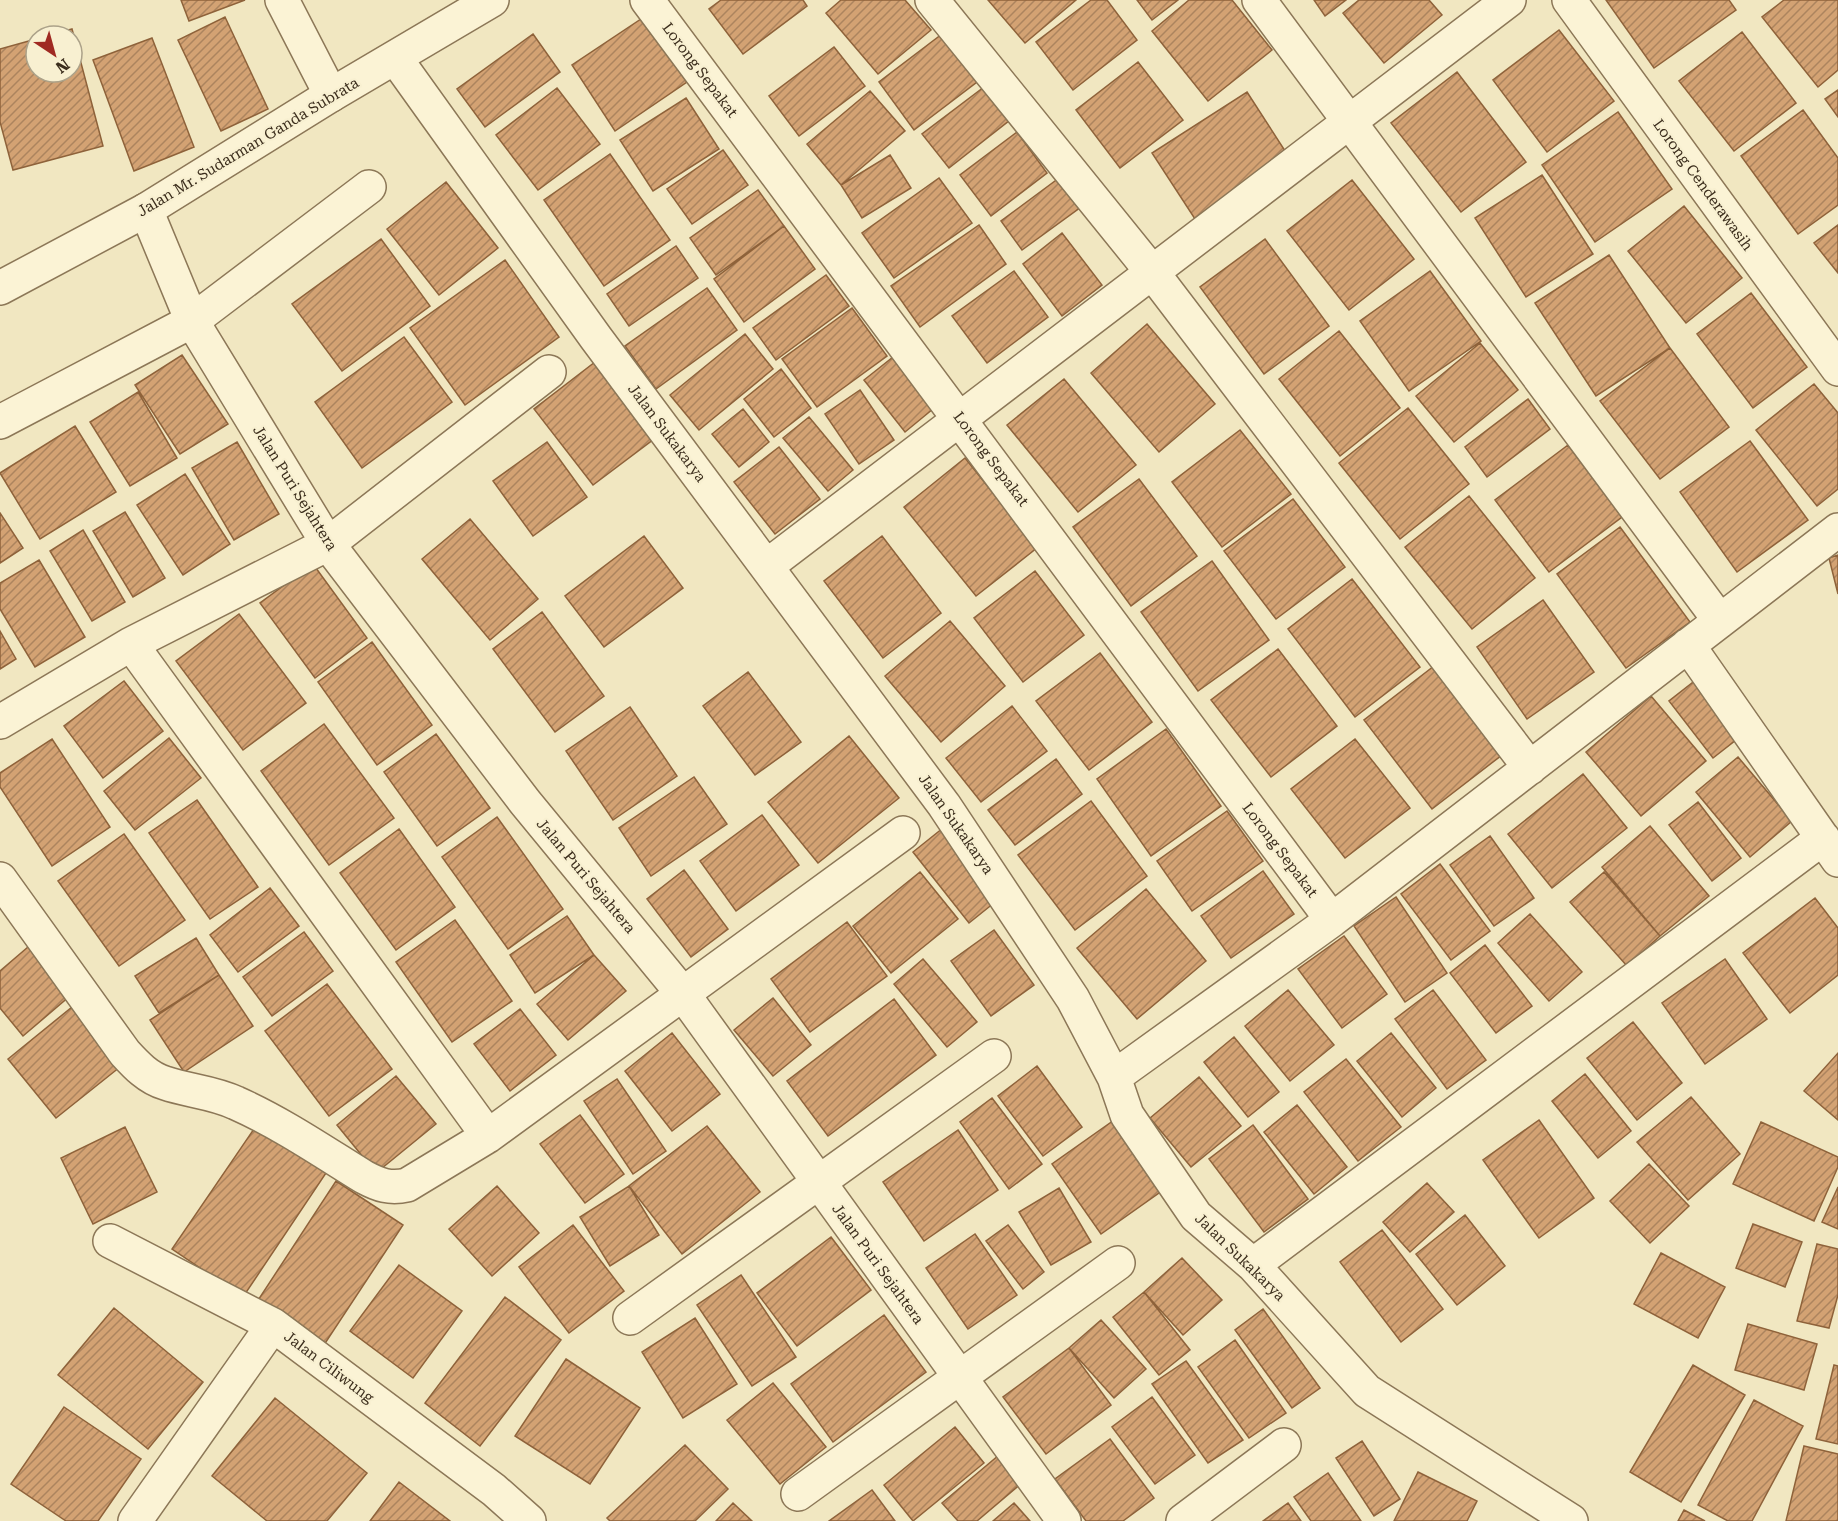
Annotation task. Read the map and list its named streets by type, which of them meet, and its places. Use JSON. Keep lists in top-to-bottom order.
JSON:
{
  "streets": {
    "street": [
      "Lorong Sepakat",
      "Jalan Mr. Sudarman Ganda Subrata",
      "Lorong Cenderawasih",
      "Jalan Sukakarya",
      "Jalan Puri Sejahtera",
      "Jalan Ciliwung"
    ]
  },
  "crossings": [
    ["Jalan Mr. Sudarman Ganda Subrata", "Jalan Sukakarya"],
    ["Jalan Mr. Sudarman Ganda Subrata", "Jalan Puri Sejahtera"]
  ],
  "north": "bottom right"
}
